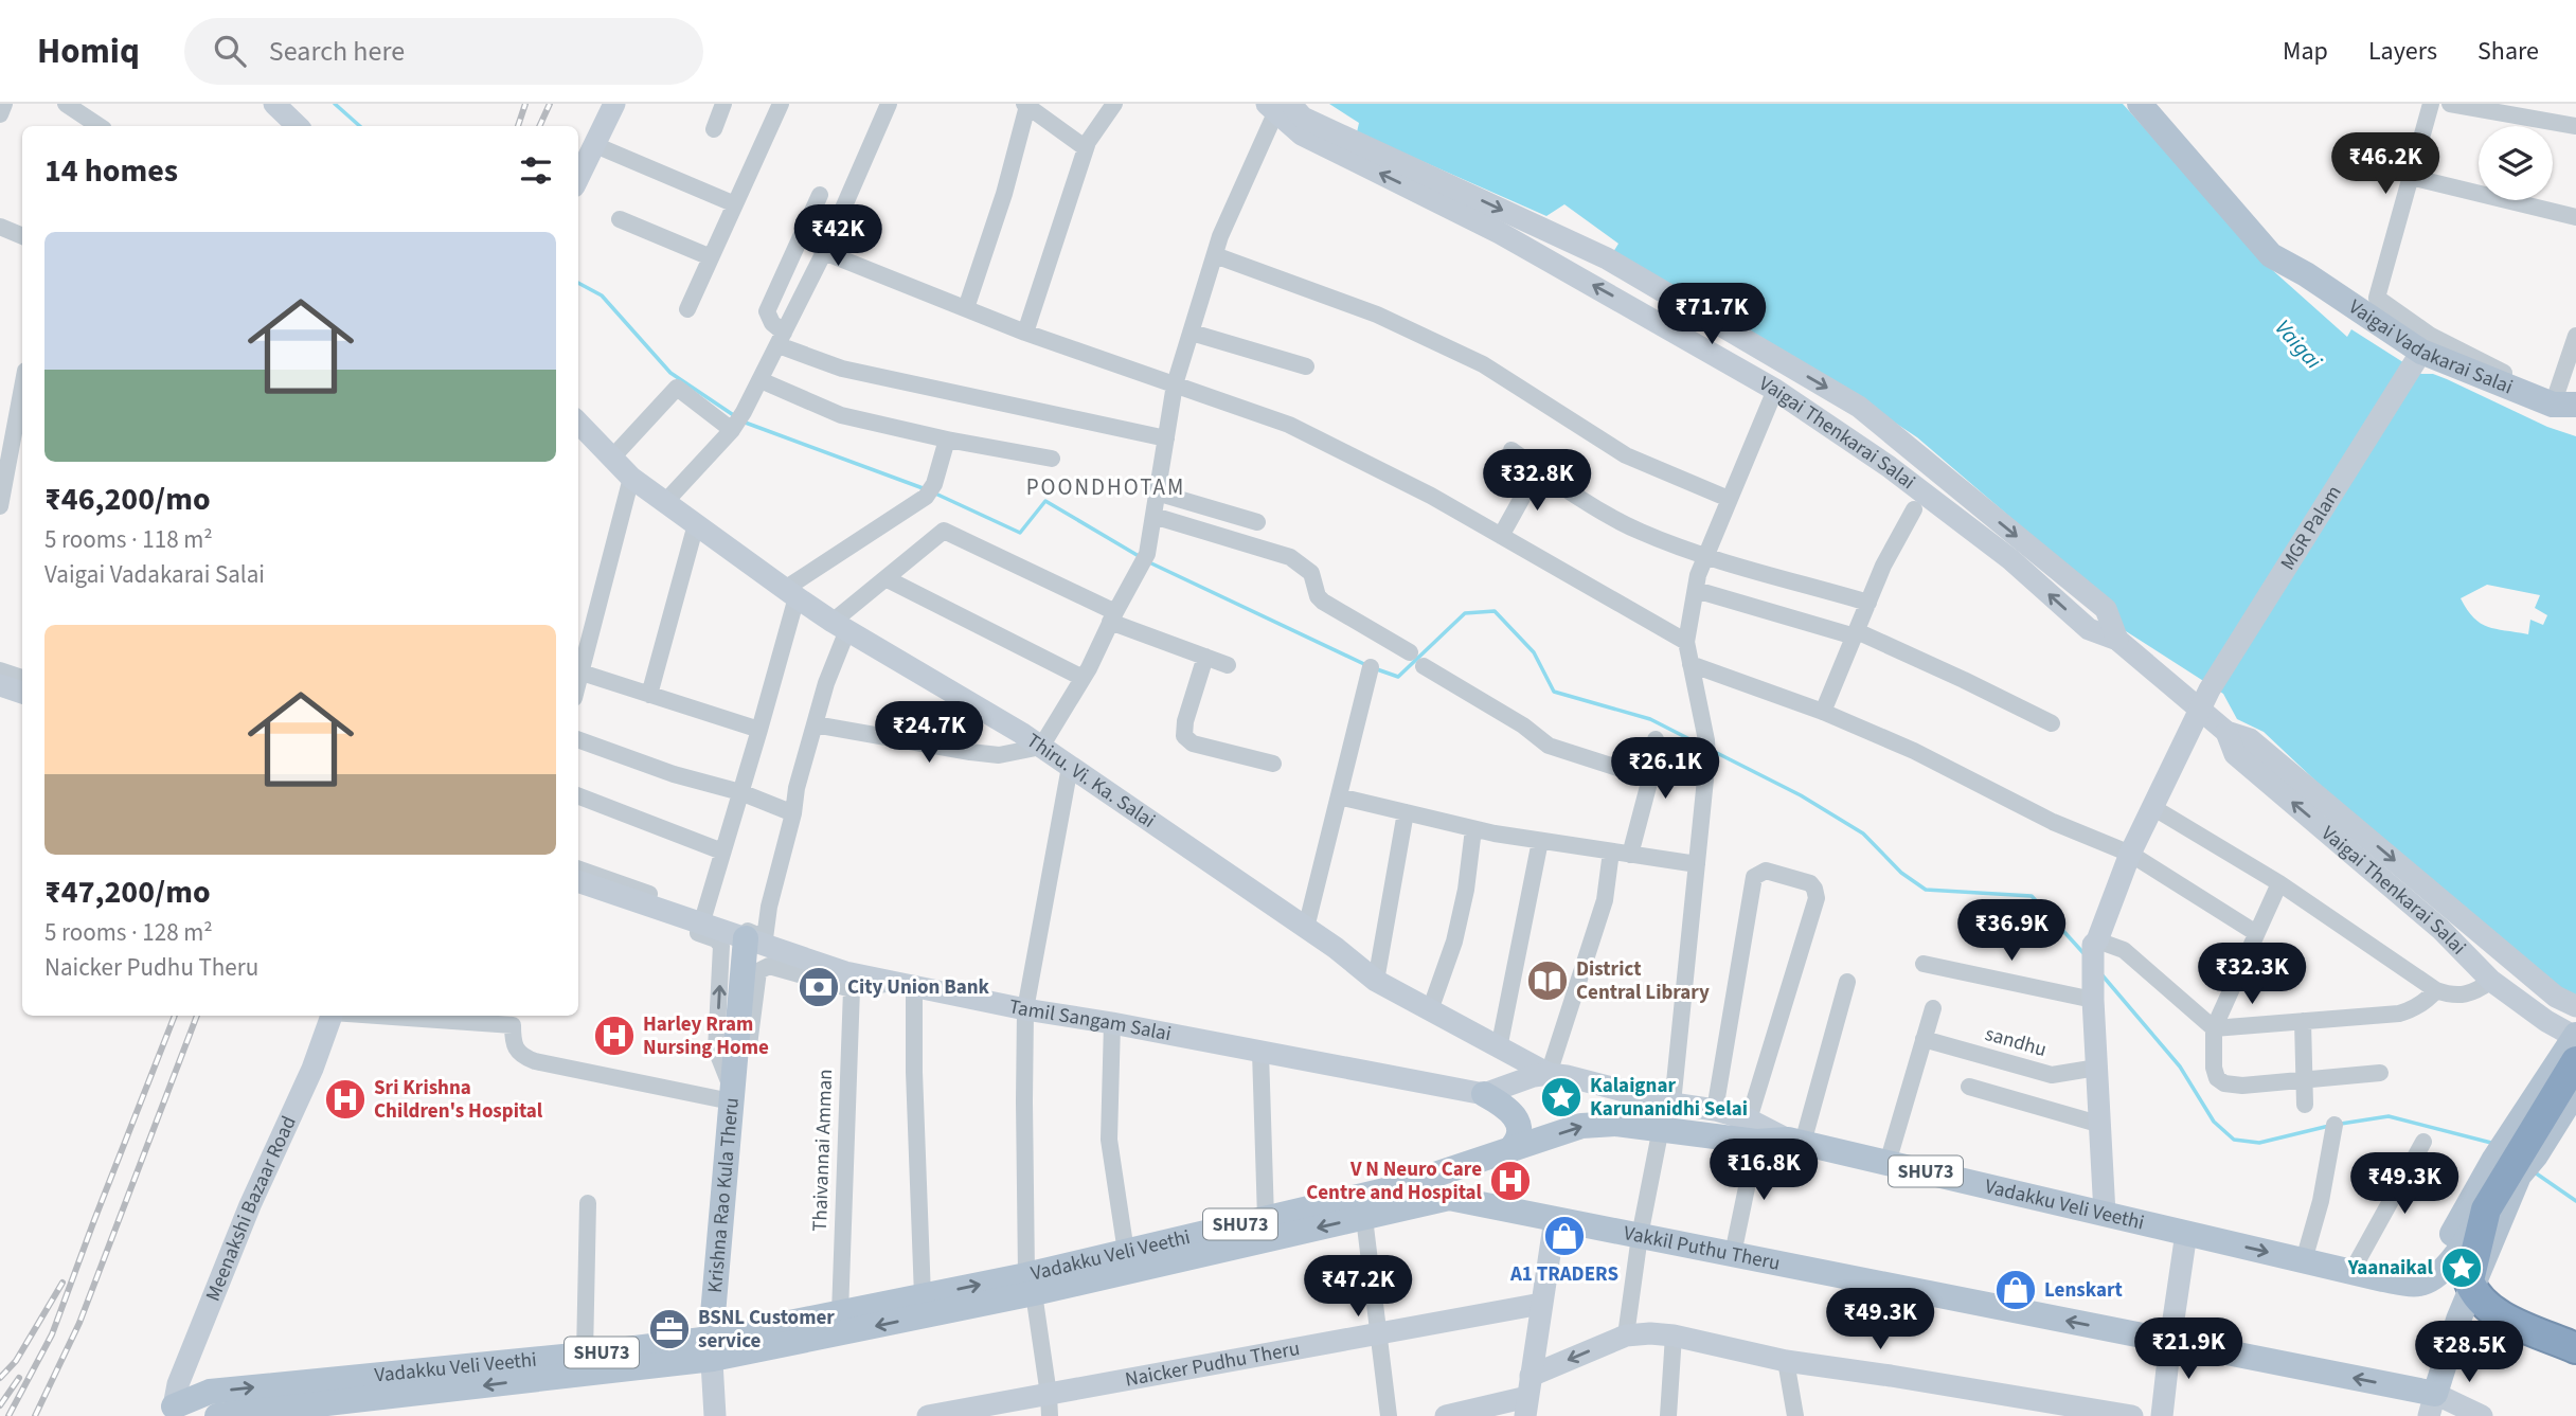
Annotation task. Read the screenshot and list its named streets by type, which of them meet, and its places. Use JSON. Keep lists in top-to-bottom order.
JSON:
{
  "streets": {
    "main road": [
      "Vaigai Vadakarai Salai",
      "SHU73",
      "Krishna Rao Kula Theru",
      "Vadakku Veli Veethi",
      "Vakkil Puthu Theru"
    ],
    "street": [
      "Vaigai Thenkarai Salai",
      "MGR Palam",
      "Thiru. Vi. Ka. Salai",
      "Tamil Sangam Salai",
      "sandhu",
      "Thaivannai Amman",
      "Meenakshi Bazaar Road",
      "Naicker Pudhu Theru"
    ]
  },
  "crossings": [
    ["Vaigai Vadakarai Salai", "MGR Palam"],
    ["Vaigai Thenkarai Salai", "MGR Palam"],
    ["MGR Palam", "sandhu"],
    ["MGR Palam", "Vadakku Veli Veethi"],
    ["Tamil Sangam Salai", "Thaivannai Amman"],
    ["Tamil Sangam Salai", "Krishna Rao Kula Theru"],
    ["Thaivannai Amman", "Vadakku Veli Veethi"],
    ["Krishna Rao Kula Theru", "Vadakku Veli Veethi"],
    ["Vadakku Veli Veethi", "Meenakshi Bazaar Road"],
    ["Vadakku Veli Veethi", "Vakkil Puthu Theru"]
  ],
  "one_way": ["Vakkil Puthu Theru"],
  "districts": ["POONDHOTAM"],
  "water": ["Vaigai"],
  "places": {
    "library": ["District Central Library"],
    "bank": ["City Union Bank"],
    "hospital": ["Harley Rram Nursing Home", "Sri Krishna Children's Hospital", "V N Neuro Care Centre and Hospital"],
    "place": ["Kalaignar Karunanidhi Selai", "Yaanaikal"],
    "shop": ["A1 TRADERS", "Lenskart"],
    "office": ["BSNL Customer service"]
  },
  "page": {
    "header": "Homiq",
    "search": "Search here",
    "nav": ["Map", "Layers", "Share"],
    "heading": "14 homes",
    "price": [
      "₹46.2K",
      "₹42K",
      "₹71.7K",
      "₹32.8K",
      "₹24.7K",
      "₹26.1K",
      "₹36.9K",
      "₹32.3K",
      "₹16.8K",
      "₹49.3K",
      "₹47.2K",
      "₹49.3K",
      "₹21.9K",
      "₹28.5K"
    ],
    "list": [
      {
        "name": "₹46,200/mo",
        "note": "5 rooms · 118 m² · Vaigai Vadakarai Salai"
      },
      {
        "name": "₹47,200/mo",
        "note": "5 rooms · 128 m² · Naicker Pudhu Theru"
      }
    ]
  }
}
